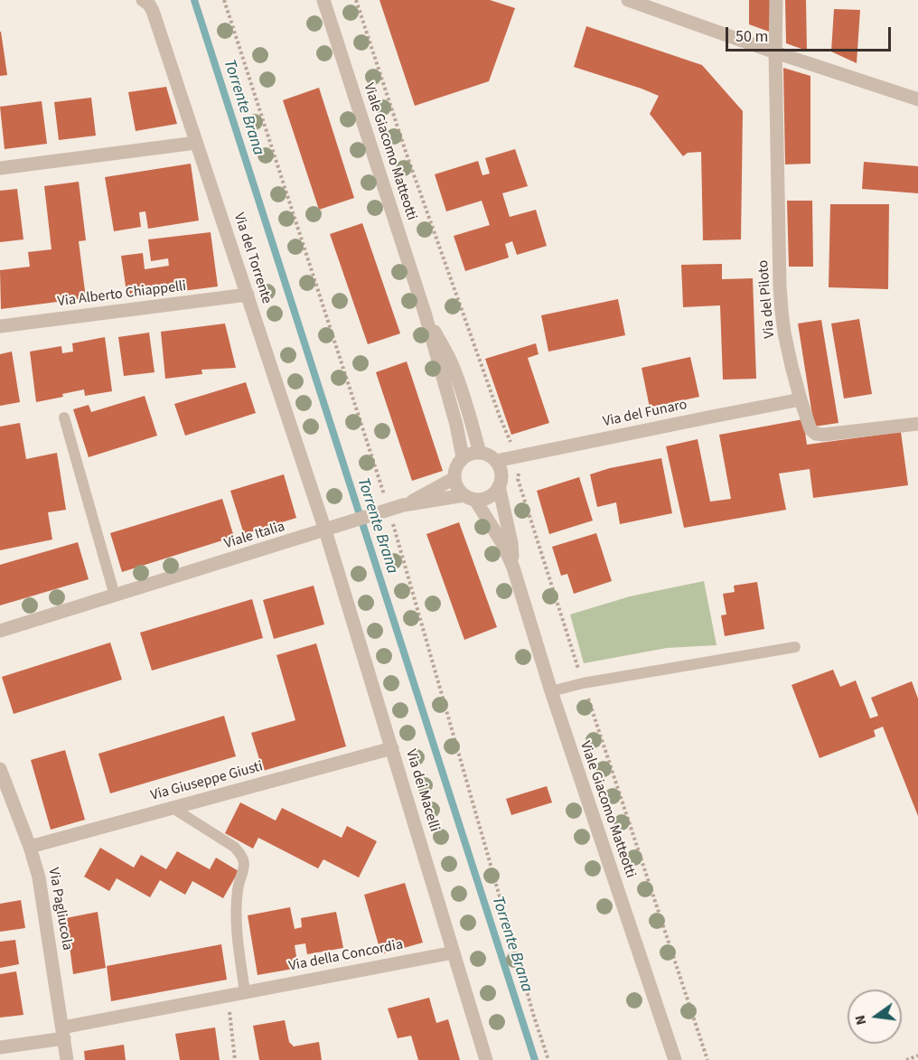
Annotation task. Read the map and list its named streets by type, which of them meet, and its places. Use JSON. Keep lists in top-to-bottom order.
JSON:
{
  "streets": {
    "street": [
      "Viale Giacomo Matteotti",
      "Via del Torrente",
      "Via Alberto Chiappelli",
      "Via del Piloto",
      "Via del Funaro",
      "Viale Italia",
      "Via Giuseppe Giusti",
      "Via dei Macelli",
      "Via Pagliucola",
      "Via della Concordia"
    ]
  },
  "crossings": [
    ["Viale Giacomo Matteotti", "Via del Funaro"],
    ["Viale Giacomo Matteotti", "Viale Italia"],
    ["Via del Torrente", "Via Alberto Chiappelli"],
    ["Via del Torrente", "Viale Italia"],
    ["Via del Torrente", "Via dei Macelli"],
    ["Via del Piloto", "Via del Funaro"],
    ["Via del Funaro", "Viale Italia"],
    ["Viale Italia", "Via dei Macelli"],
    ["Via Giuseppe Giusti", "Via dei Macelli"],
    ["Via Giuseppe Giusti", "Via Pagliucola"],
    ["Via dei Macelli", "Via della Concordia"],
    ["Via Pagliucola", "Via della Concordia"]
  ],
  "water": ["Torrente Brana"],
  "scale_bar": "50 m",
  "north": "left"
}
